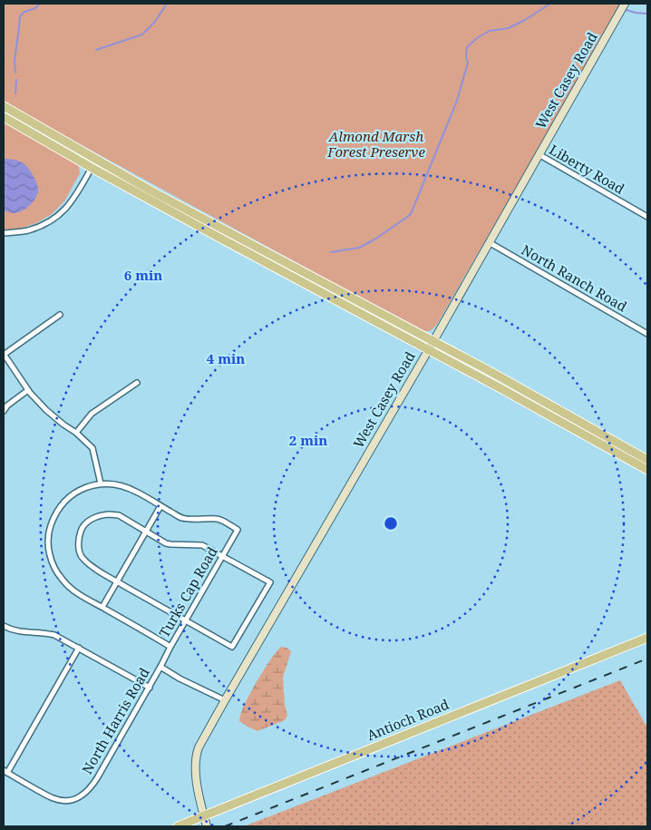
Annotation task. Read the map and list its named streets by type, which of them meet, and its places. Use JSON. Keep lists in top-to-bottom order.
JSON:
{
  "streets": {
    "main road": ["West Casey Road", "Antioch Road"],
    "street": [
      "Liberty Road",
      "North Ranch Road",
      "Turks Cap Road",
      "North Harris Road"
    ]
  },
  "crossings": [
    ["West Casey Road", "Liberty Road"],
    ["West Casey Road", "North Ranch Road"],
    ["West Casey Road", "Antioch Road"],
    ["West Casey Road", "North Harris Road"],
    ["Turks Cap Road", "North Harris Road"]
  ],
  "parks": ["Almond Marsh Forest Preserve"],
  "rings": ["6 min", "4 min", "2 min"]
}
